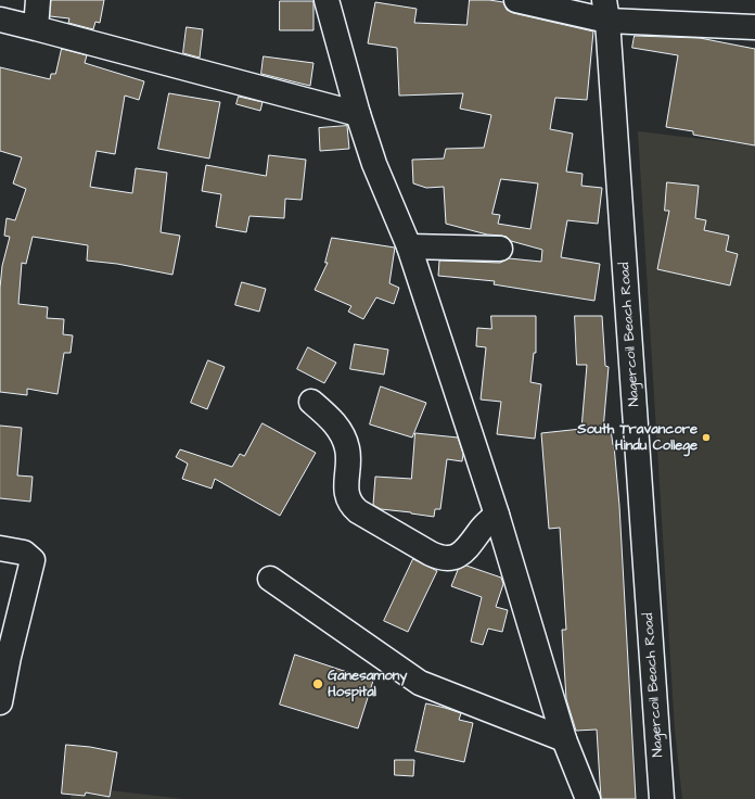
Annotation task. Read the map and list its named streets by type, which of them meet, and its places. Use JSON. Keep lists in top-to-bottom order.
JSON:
{
  "streets": {
    "street": ["Nagercoil Beach Road"]
  },
  "places": ["South Travancore Hindu College", "Ganesamony Hospital"]
}
